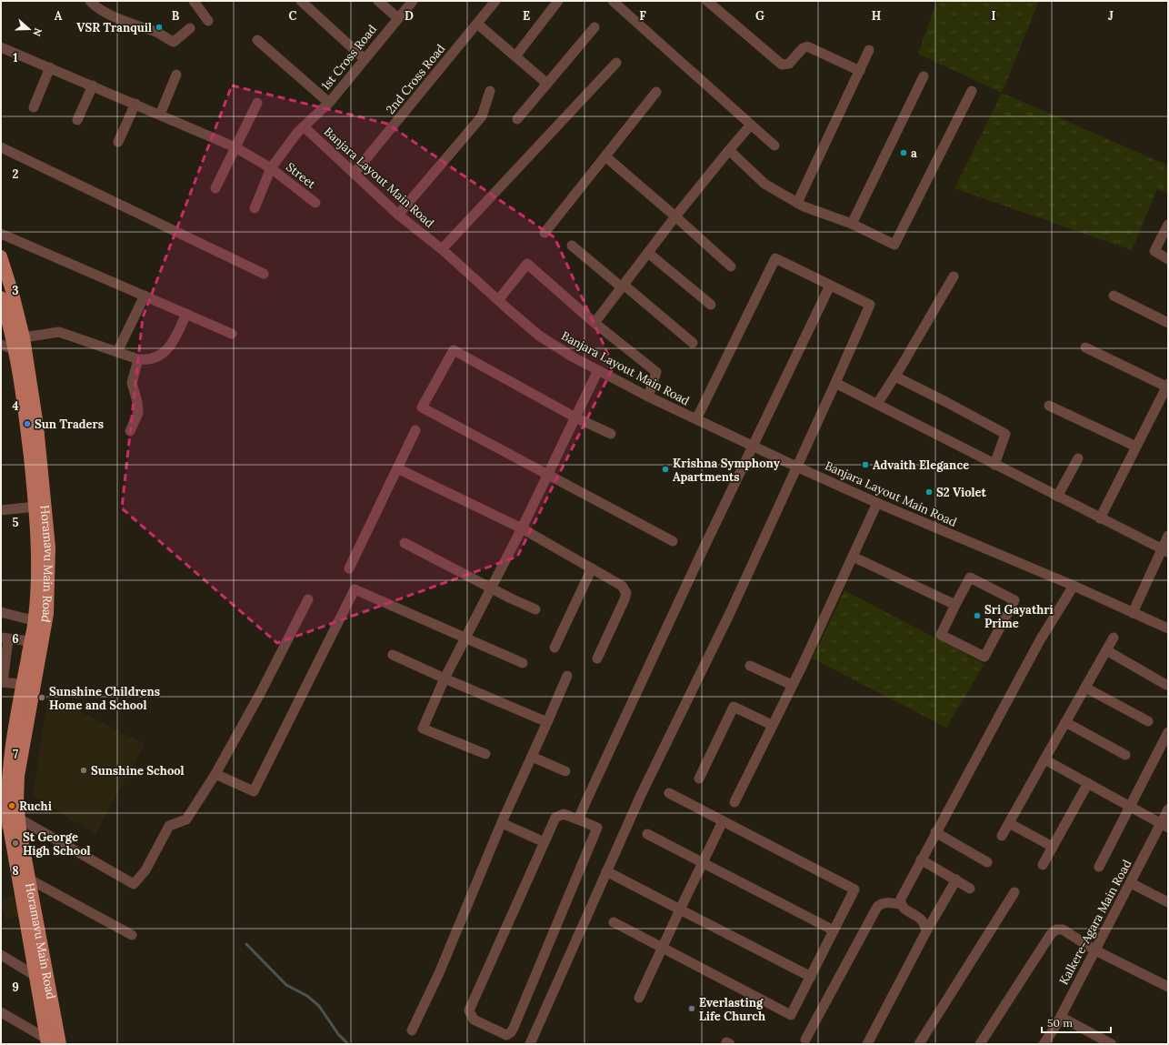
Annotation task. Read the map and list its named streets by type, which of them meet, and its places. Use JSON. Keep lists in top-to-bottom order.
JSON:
{
  "streets": {
    "main road": ["Horamavu Main Road"],
    "street": [
      "1st Cross Road",
      "2nd Cross Road",
      "Street",
      "Banjara Layout Main Road",
      "Kalkere-Agara Main Road"
    ]
  },
  "crossings": [
    ["1st Cross Road", "Banjara Layout Main Road"],
    ["2nd Cross Road", "Banjara Layout Main Road"]
  ],
  "places": [
    "VSR Tranquil",
    "a",
    "Sun Traders",
    "Advaith Elegance",
    "Krishna Symphony Apartments",
    "S2 Violet",
    "Sri Gayathri Prime",
    "Sunshine Childrens Home and School",
    "Sunshine School",
    "Ruchi",
    "St George High School",
    "Everlasting Life Church"
  ],
  "scale_bar": "50 m",
  "north": "right",
  "grid": {
    "columns": [
      "A",
      "B",
      "C",
      "D",
      "E",
      "F",
      "G",
      "H",
      "I",
      "J"
    ],
    "rows": [
      "1",
      "2",
      "3",
      "4",
      "5",
      "6",
      "7",
      "8",
      "9"
    ]
  }
}
